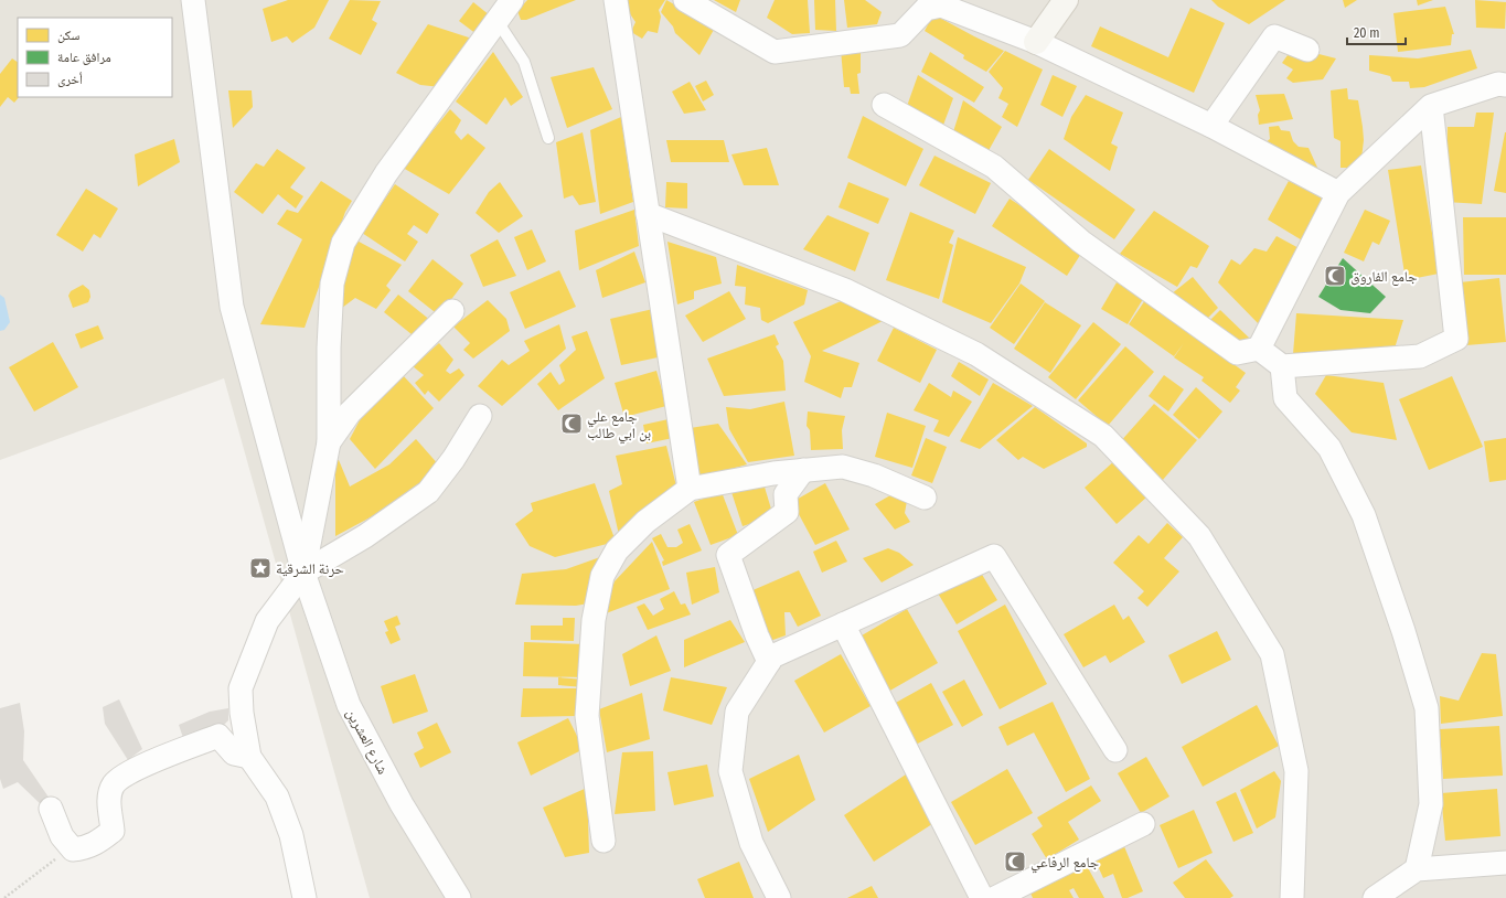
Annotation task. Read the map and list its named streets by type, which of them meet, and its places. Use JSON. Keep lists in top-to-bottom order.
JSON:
{
  "streets": {
    "street": ["شارع العشرين"]
  },
  "places": {
    "mosque": ["جامع الفاروق", "جامع علي بن ابي طالب", "جامع الرفاعي"],
    "place": ["حرنة الشرقية"]
  },
  "legend": ["سكن", "مرافق عامة", "أخرى"],
  "scale_bar": "20 m"
}
